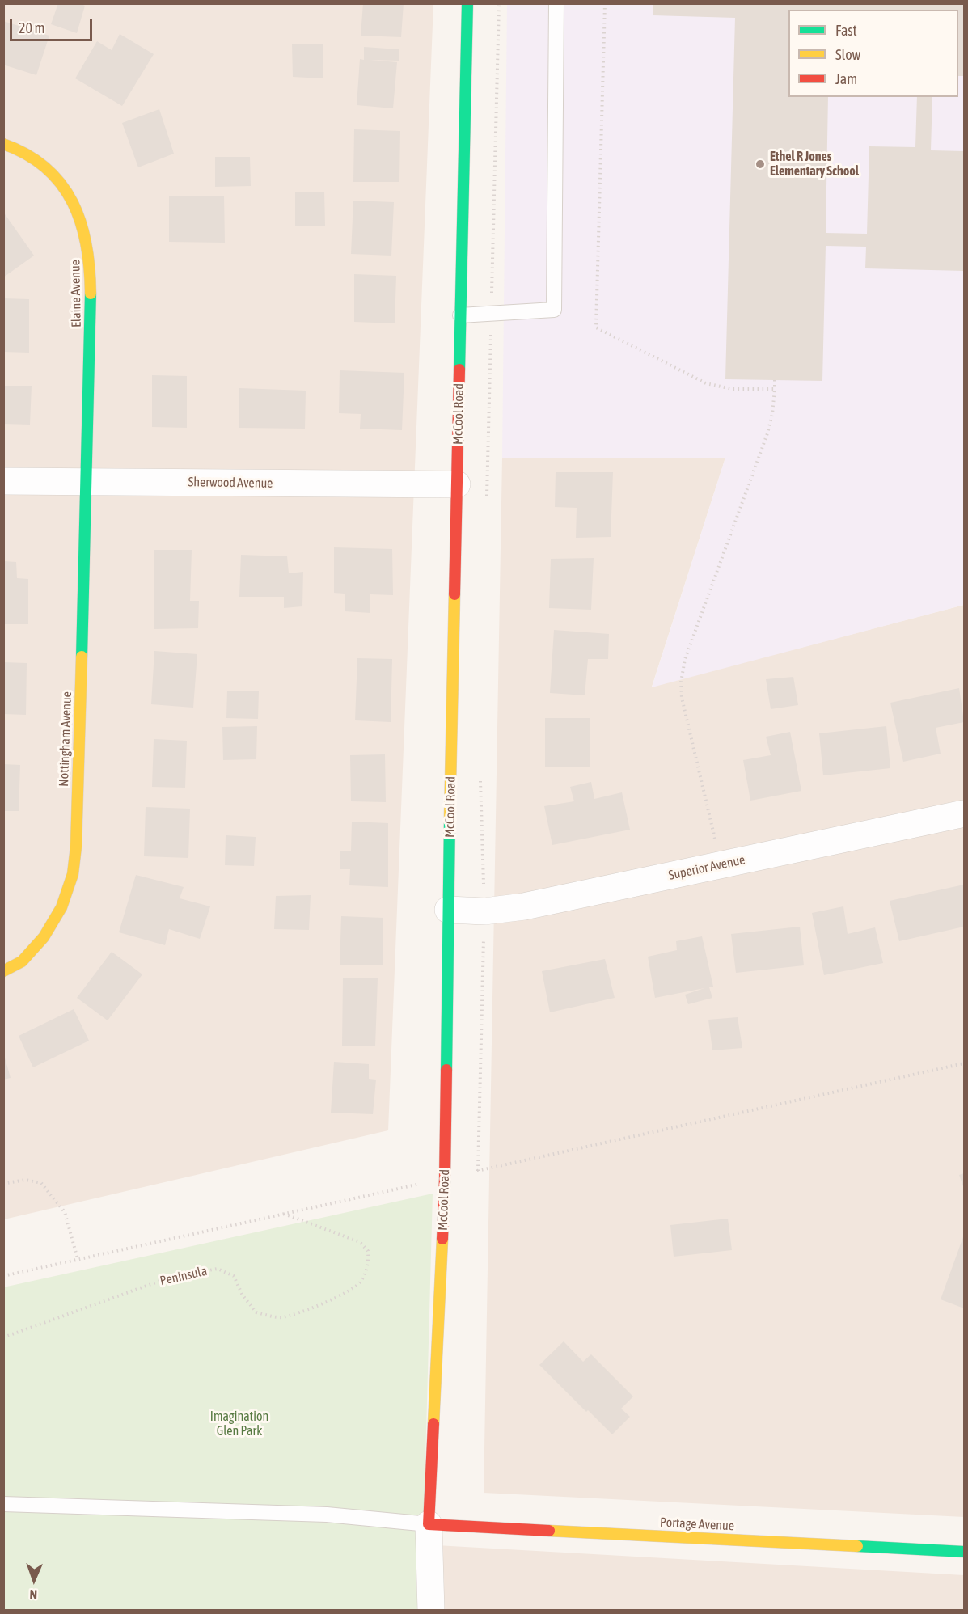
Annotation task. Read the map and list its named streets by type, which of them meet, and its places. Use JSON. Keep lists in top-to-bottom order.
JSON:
{
  "streets": {
    "street": [
      "Elaine Avenue",
      "McCool Road",
      "Sherwood Avenue",
      "Nottingham Avenue",
      "Superior Avenue",
      "Portage Avenue"
    ],
    "path": ["Peninsula"]
  },
  "crossings": [
    ["Elaine Avenue", "Sherwood Avenue"],
    ["Elaine Avenue", "Nottingham Avenue"],
    ["McCool Road", "Sherwood Avenue"],
    ["McCool Road", "Superior Avenue"],
    ["McCool Road", "Portage Avenue"],
    ["Sherwood Avenue", "Nottingham Avenue"]
  ],
  "parks": ["Imagination Glen Park"],
  "places": ["Ethel R Jones Elementary School"],
  "legend": ["Fast", "Slow", "Jam"],
  "scale_bar": "20 m",
  "north": "bottom"
}
